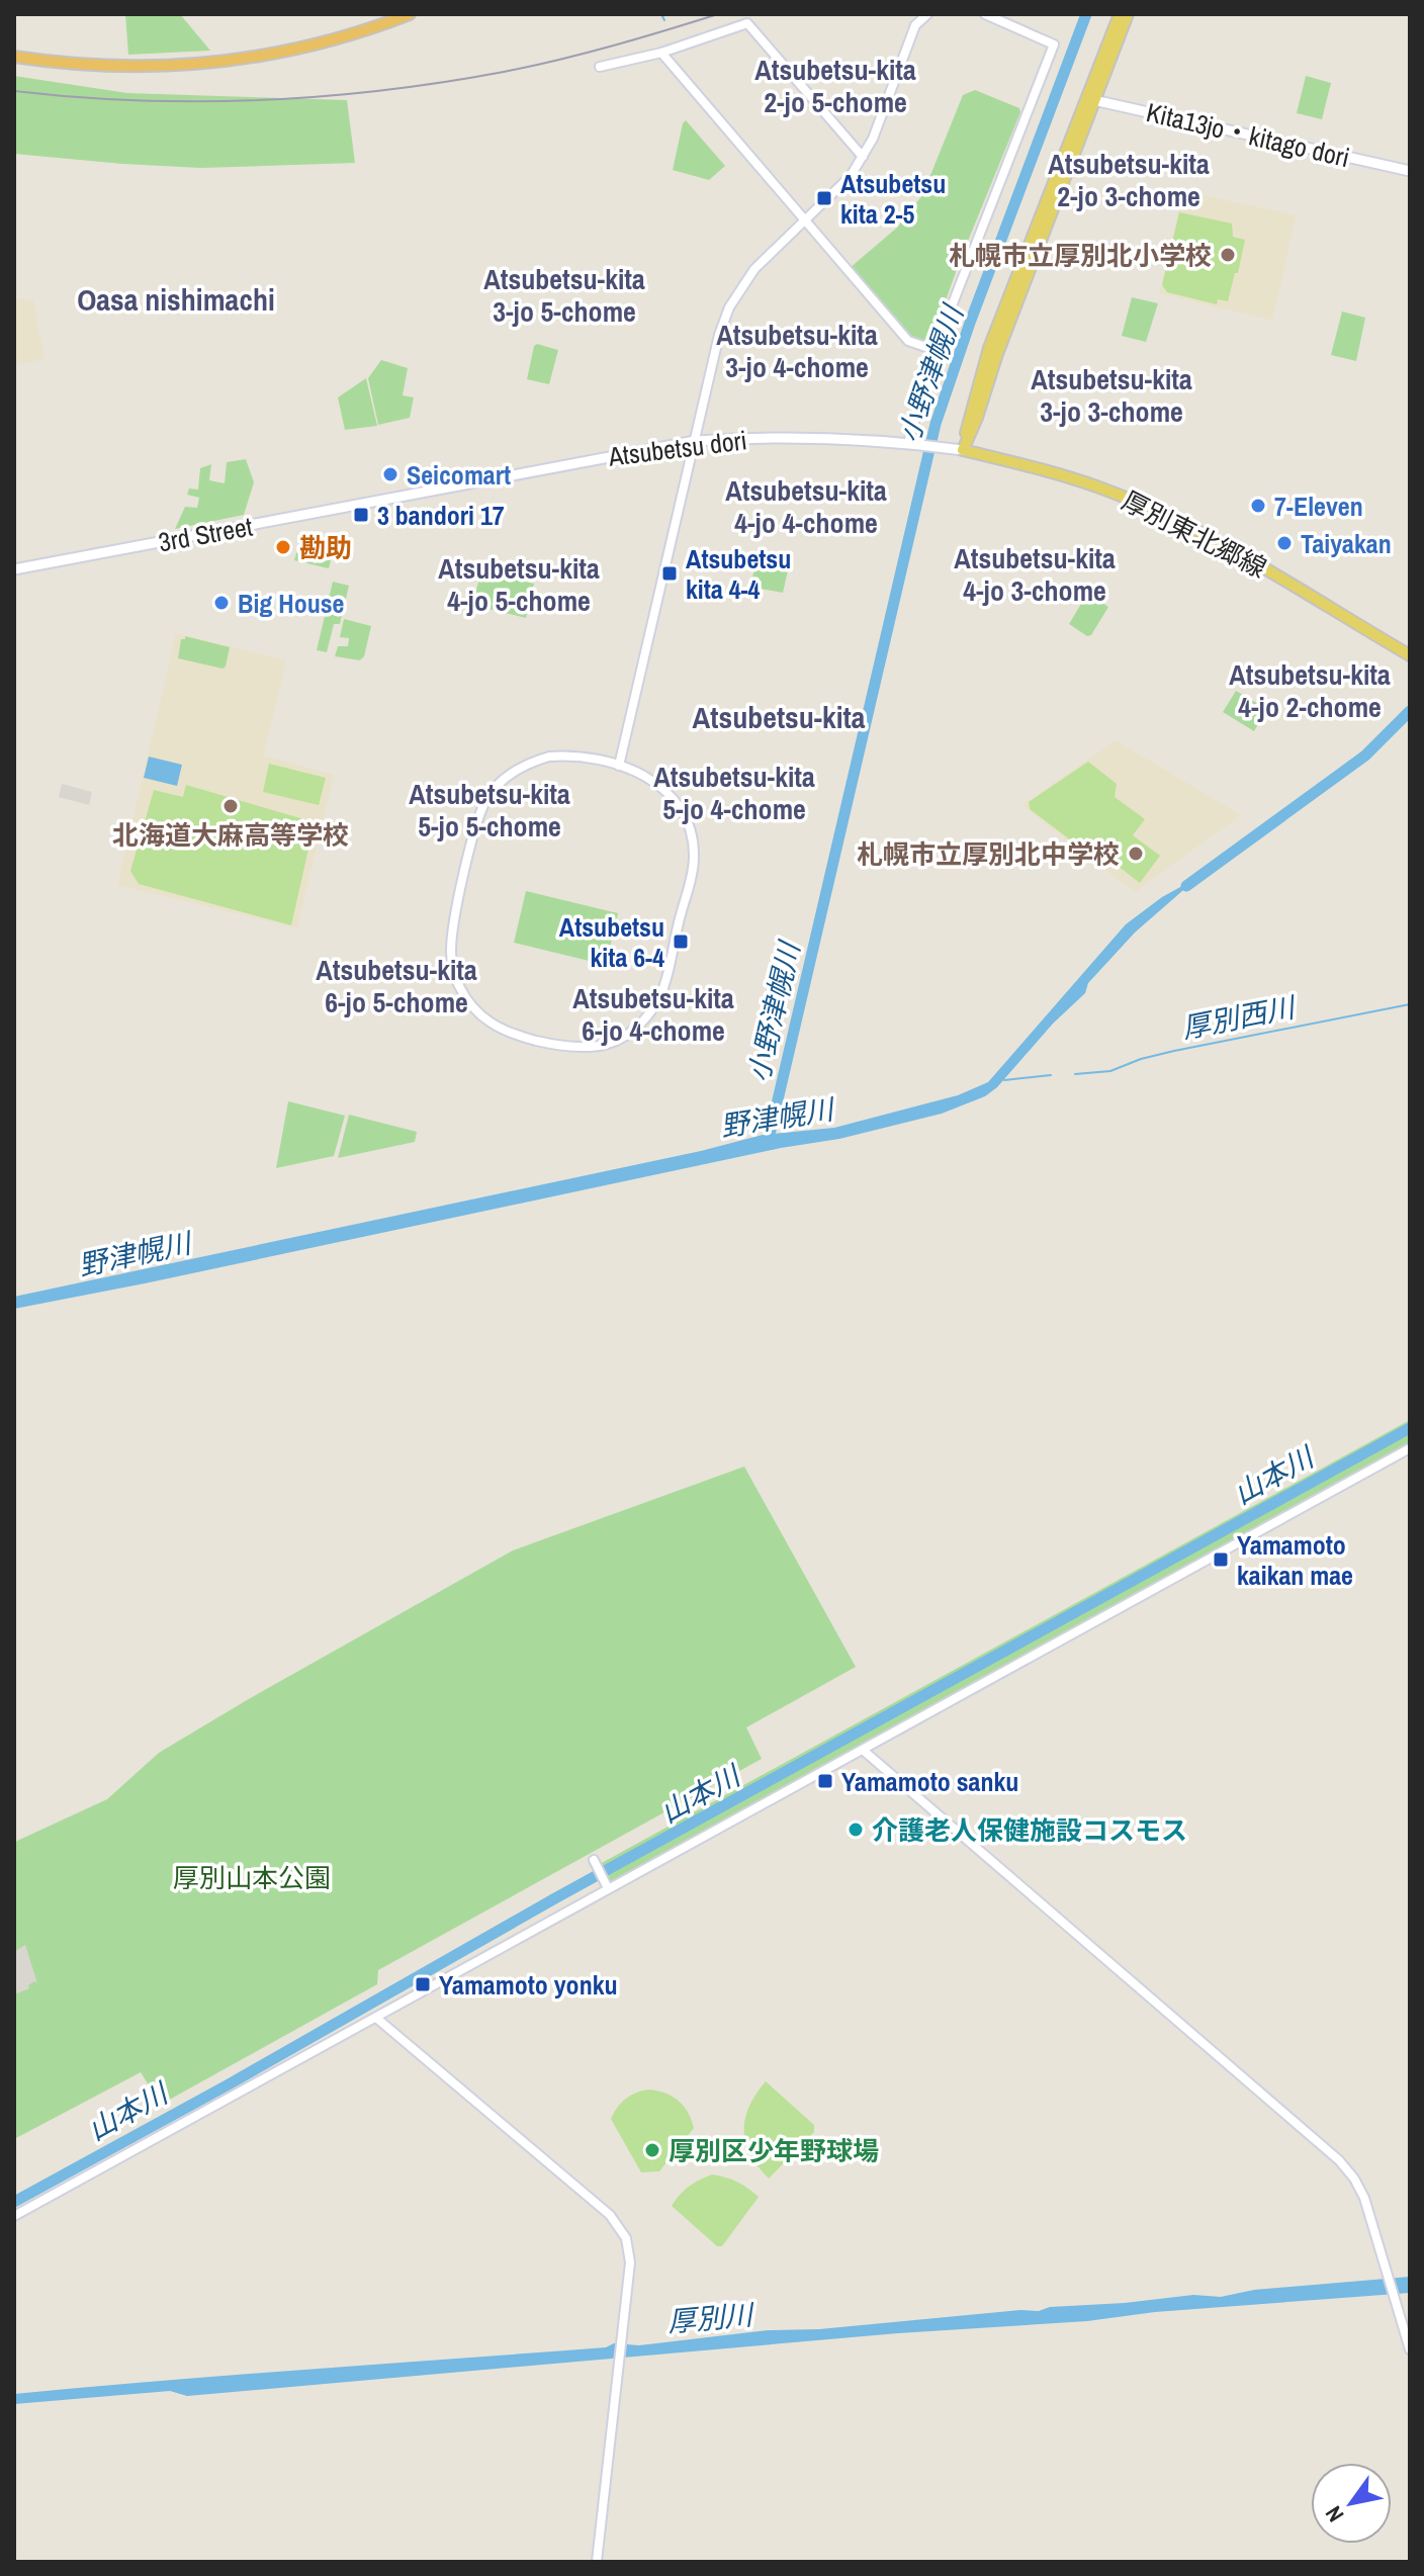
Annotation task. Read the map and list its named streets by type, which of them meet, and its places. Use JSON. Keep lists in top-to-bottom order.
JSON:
{
  "streets": {
    "main road": [
      "Kita13jo・kitago dori",
      "Atsubetsu dori",
      "3rd Street",
      "厚別東北郷線"
    ]
  },
  "crossings": [
    ["Atsubetsu dori", "3rd Street"],
    ["Atsubetsu dori", "厚別東北郷線"]
  ],
  "districts": [
    "Atsubetsu-kita 2-jo 5-chome",
    "Atsubetsu-kita 2-jo 3-chome",
    "Atsubetsu-kita 3-jo 5-chome",
    "Oasa nishimachi",
    "Atsubetsu-kita 3-jo 4-chome",
    "Atsubetsu-kita 3-jo 3-chome",
    "Atsubetsu-kita 4-jo 4-chome",
    "Atsubetsu-kita 4-jo 3-chome",
    "Atsubetsu-kita 4-jo 5-chome",
    "Atsubetsu-kita 4-jo 2-chome",
    "Atsubetsu-kita",
    "Atsubetsu-kita 5-jo 4-chome",
    "Atsubetsu-kita 5-jo 5-chome",
    "Atsubetsu-kita 6-jo 5-chome",
    "Atsubetsu-kita 6-jo 4-chome"
  ],
  "water": [
    "小野津幌川",
    "厚別西川",
    "野津幌川",
    "山本川",
    "厚別川"
  ],
  "parks": ["厚別山本公園"],
  "places": {
    "transit": [
      "Atsubetsu kita 2-5",
      "3 bandori 17",
      "Atsubetsu kita 4-4",
      "Atsubetsu kita 6-4",
      "Yamamoto kaikan mae",
      "Yamamoto sanku",
      "Yamamoto yonku"
    ],
    "other": [
      "札幌市立厚別北小学校",
      "Seicomart",
      "7-Eleven",
      "Taiyakan",
      "勘助",
      "Big House",
      "北海道大麻高等学校",
      "札幌市立厚別北中学校",
      "介護老人保健施設コスモス",
      "厚別区少年野球場"
    ]
  },
  "north": "bottom left"
}
